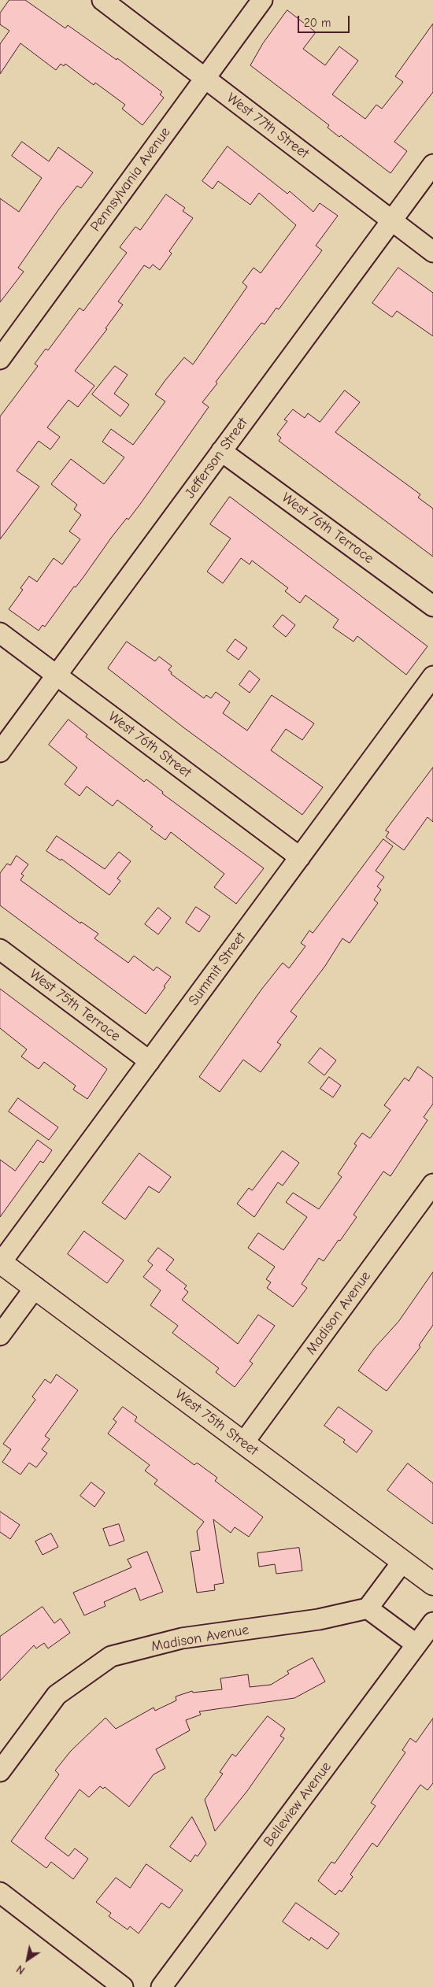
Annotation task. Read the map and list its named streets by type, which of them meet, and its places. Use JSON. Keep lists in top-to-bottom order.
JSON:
{
  "streets": {
    "main road": ["West 75th Street"],
    "street": [
      "West 77th Street",
      "Pennsylvania Avenue",
      "Jefferson Street",
      "West 76th Terrace",
      "West 76th Street",
      "Summit Street",
      "West 75th Terrace",
      "Madison Avenue",
      "Belleview Avenue"
    ]
  },
  "crossings": [
    ["West 77th Street", "Pennsylvania Avenue"],
    ["West 77th Street", "Jefferson Street"],
    ["Jefferson Street", "West 76th Terrace"],
    ["Jefferson Street", "West 76th Street"],
    ["West 76th Street", "Summit Street"],
    ["Summit Street", "West 75th Terrace"],
    ["Summit Street", "West 75th Street"],
    ["Madison Avenue", "West 75th Street"]
  ],
  "scale_bar": "20 m",
  "north": "bottom left"
}
